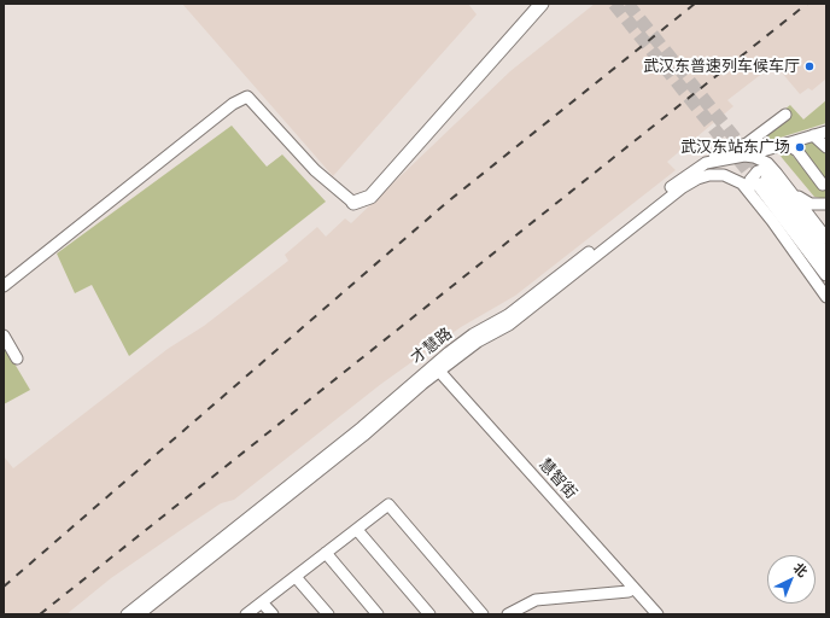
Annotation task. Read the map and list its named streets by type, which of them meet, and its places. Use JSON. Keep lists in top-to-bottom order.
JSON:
{
  "streets": {
    "street": ["才慧路", "慧智街"]
  },
  "crossings": [
    ["才慧路", "慧智街"]
  ],
  "places": ["武汉东普速列车候车厅", "武汉东站东广场"],
  "north": "top right"
}
